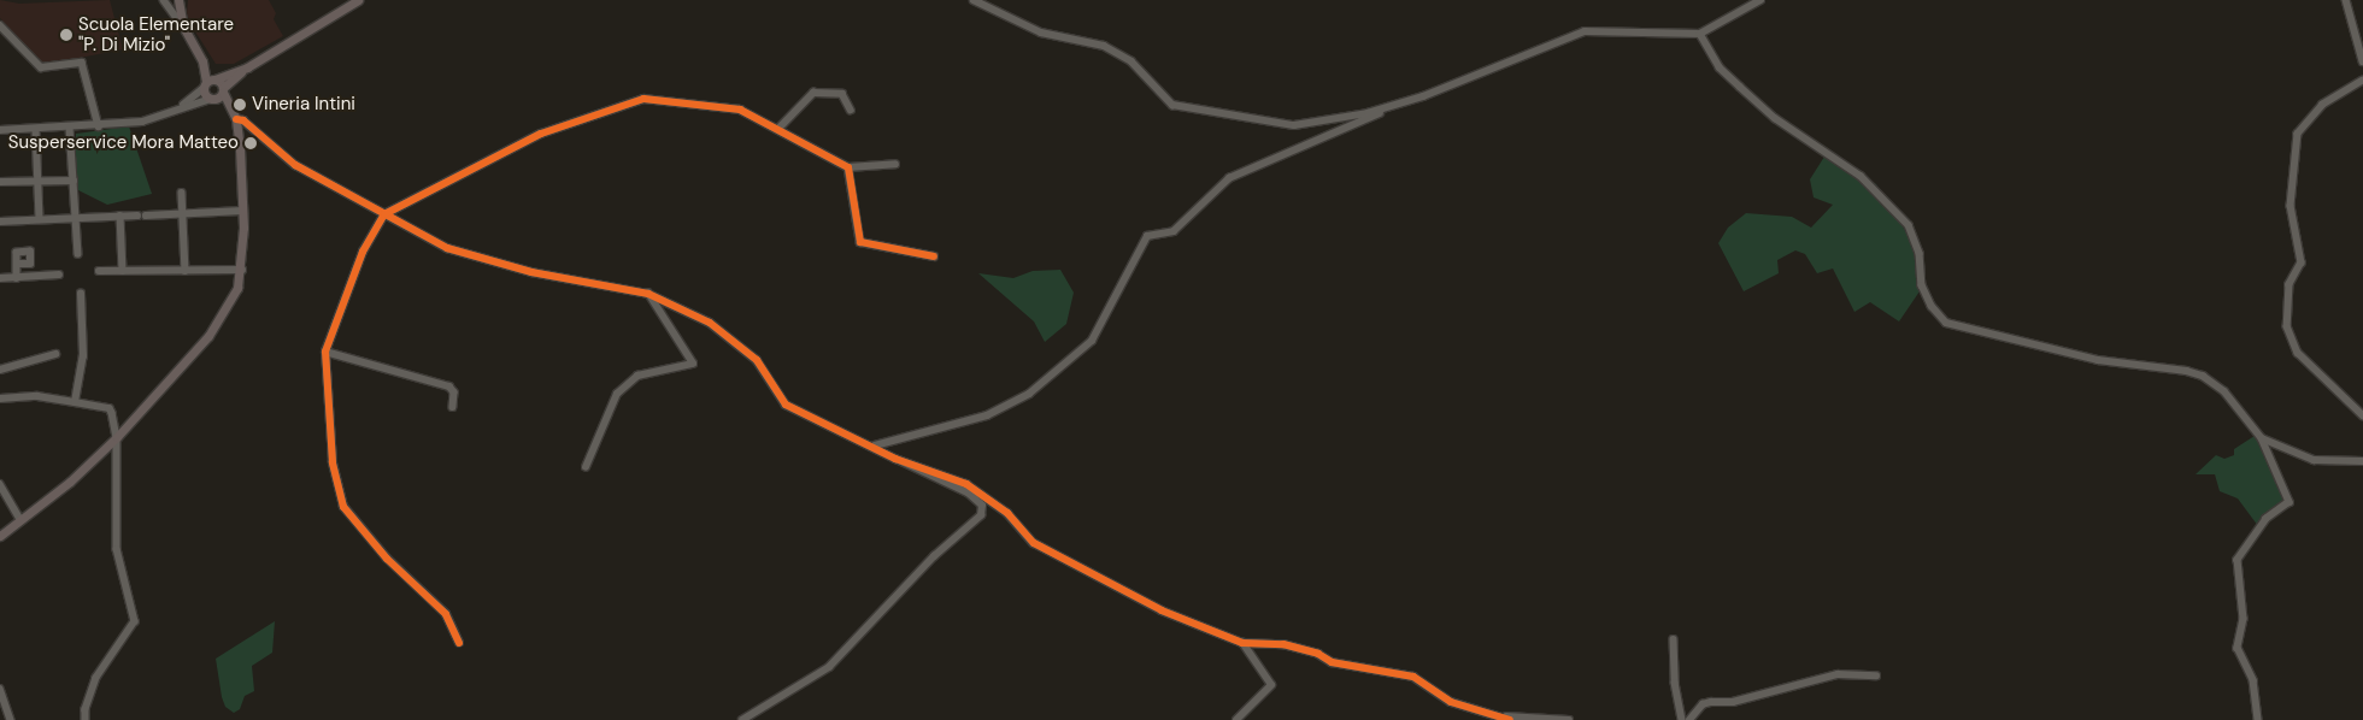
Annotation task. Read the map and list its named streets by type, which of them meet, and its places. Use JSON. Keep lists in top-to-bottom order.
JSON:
{
  "places": ["Scuola Elementare \"P. Di Mizio\"", "Vineria Intini", "Susperservice Mora Matteo"]
}
